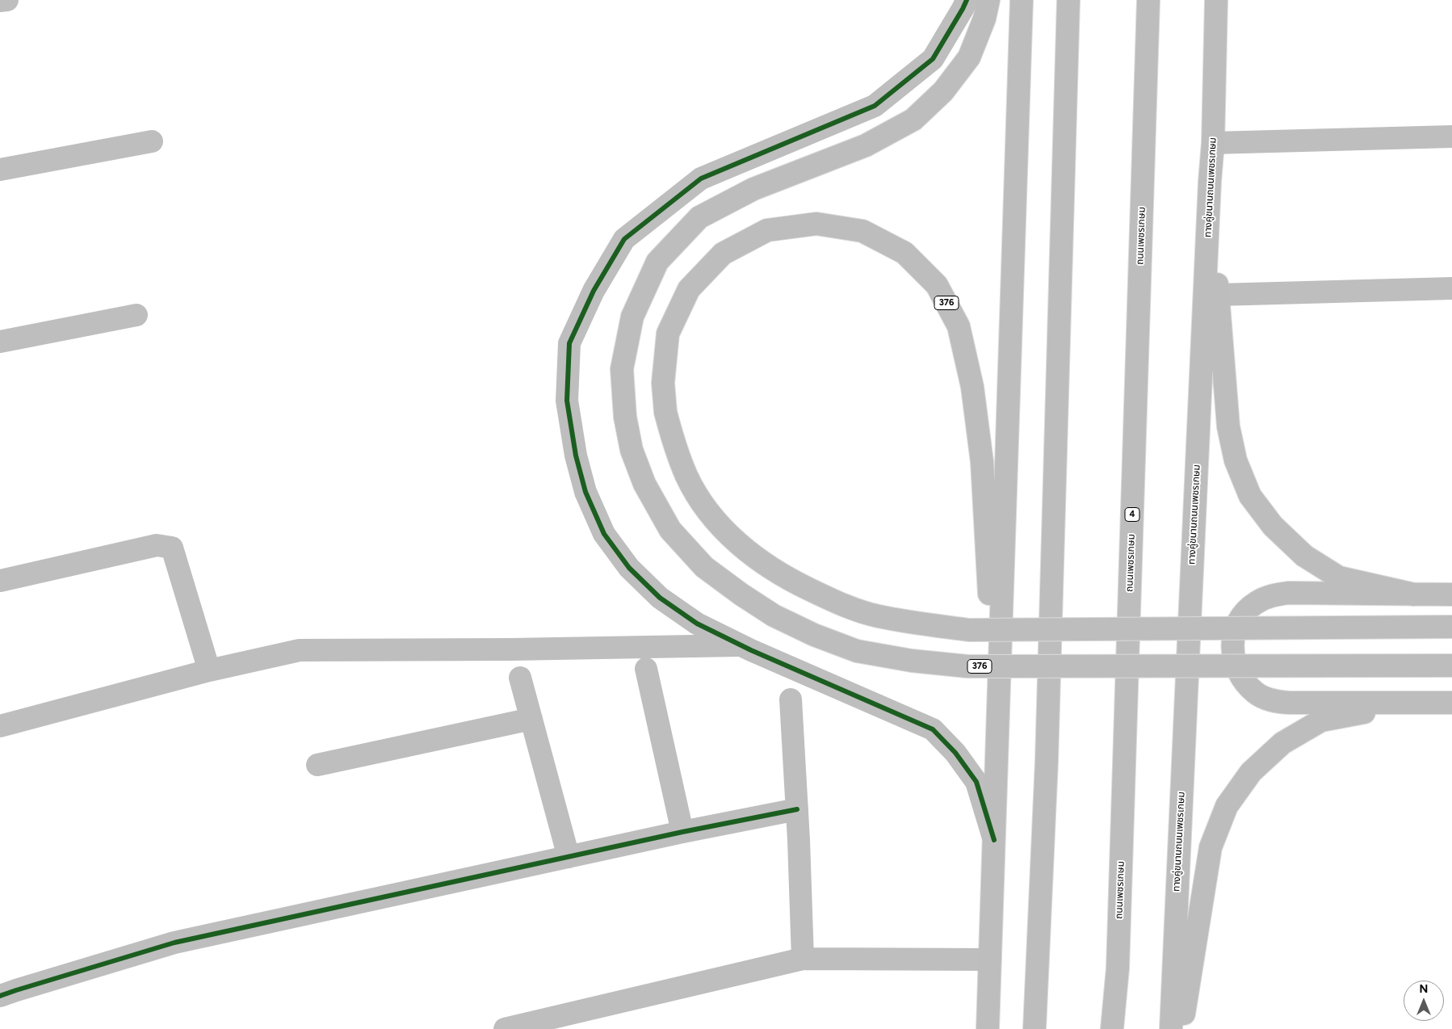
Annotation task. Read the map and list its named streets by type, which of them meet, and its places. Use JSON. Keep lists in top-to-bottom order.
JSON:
{
  "streets": {
    "main road": [
      "ทางคู่ขนานถนนเพชรเกษม",
      "ถนนเพชรเกษม",
      "376",
      "4"
    ]
  },
  "north": "top"
}
